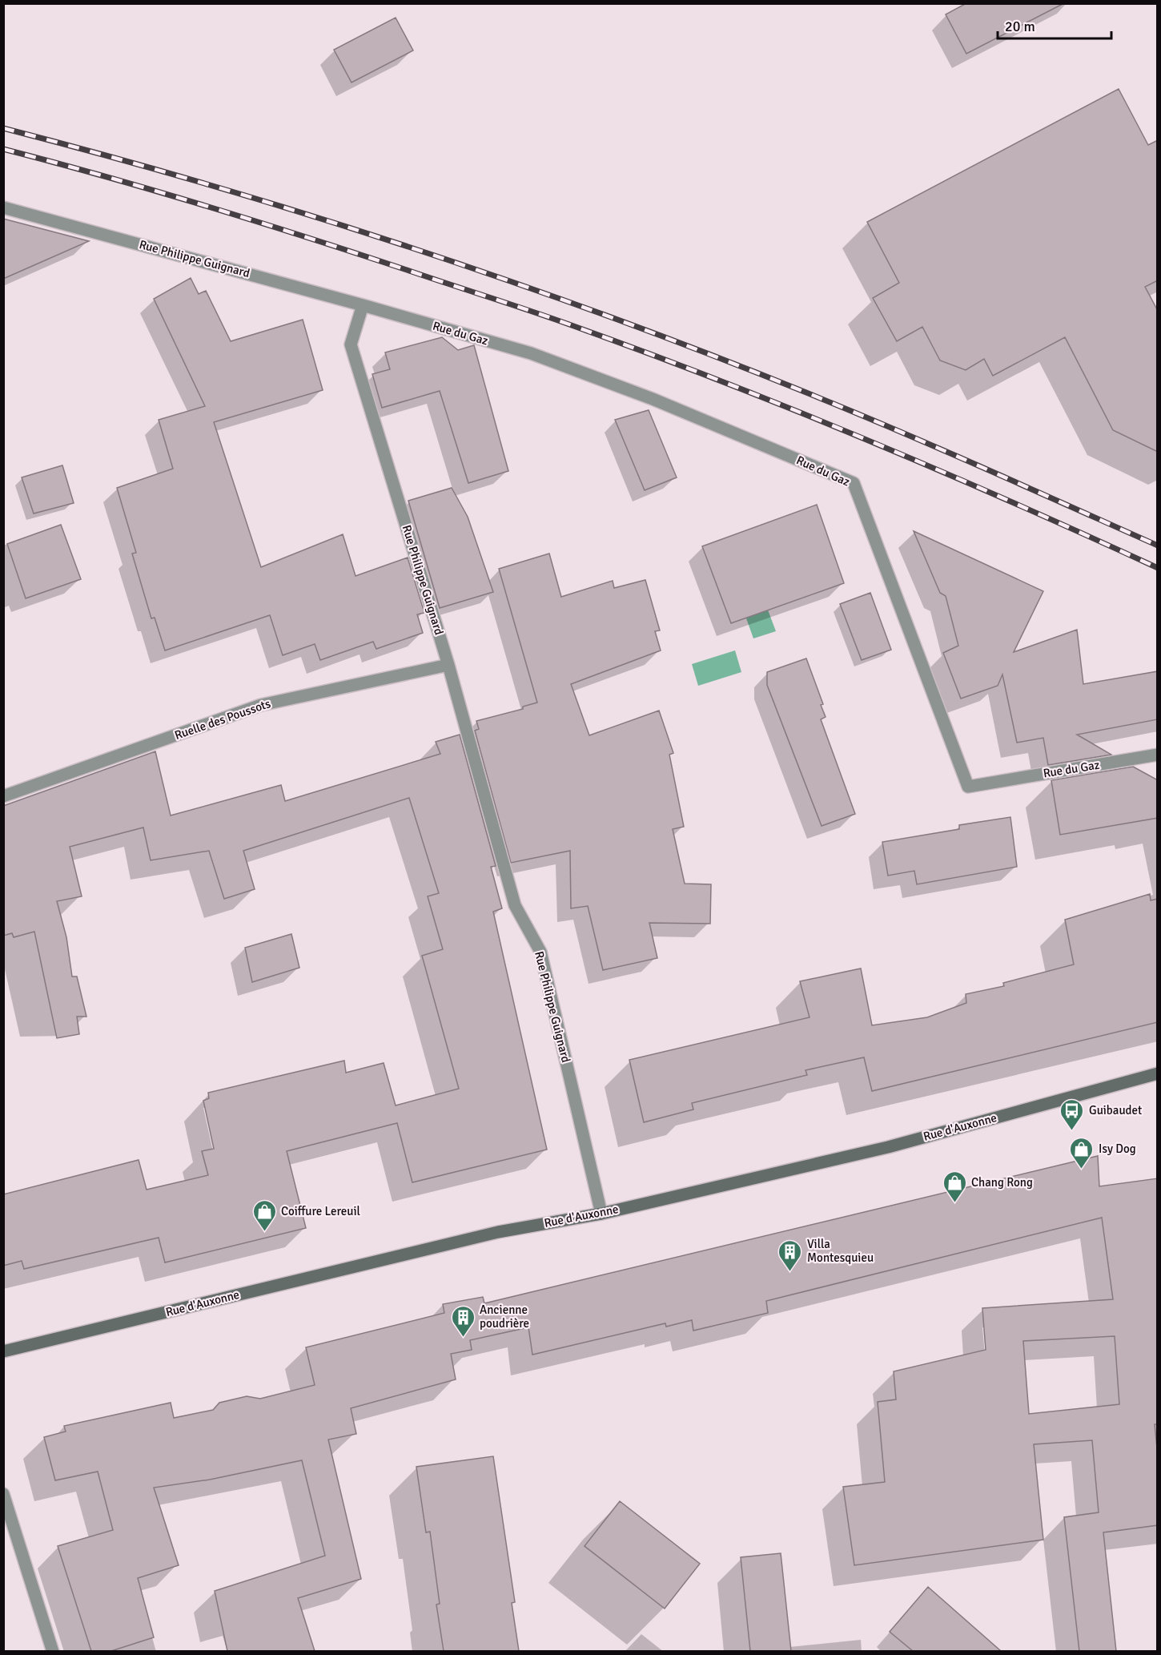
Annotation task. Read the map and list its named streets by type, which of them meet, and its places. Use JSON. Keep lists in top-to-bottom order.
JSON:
{
  "streets": {
    "main road": ["Rue d'Auxonne"],
    "street": ["Rue Philippe Guignard", "Rue du Gaz", "Ruelle des Poussots"]
  },
  "crossings": [
    ["Rue Philippe Guignard", "Rue du Gaz"],
    ["Rue Philippe Guignard", "Ruelle des Poussots"],
    ["Rue Philippe Guignard", "Rue d'Auxonne"]
  ],
  "places": {
    "bus stop": ["Guibaudet"],
    "shop": ["Isy Dog", "Chang Rong", "Coiffure Lereuil"],
    "building": ["Villa Montesquieu", "Ancienne poudrière"]
  },
  "scale_bar": "20 m"
}
